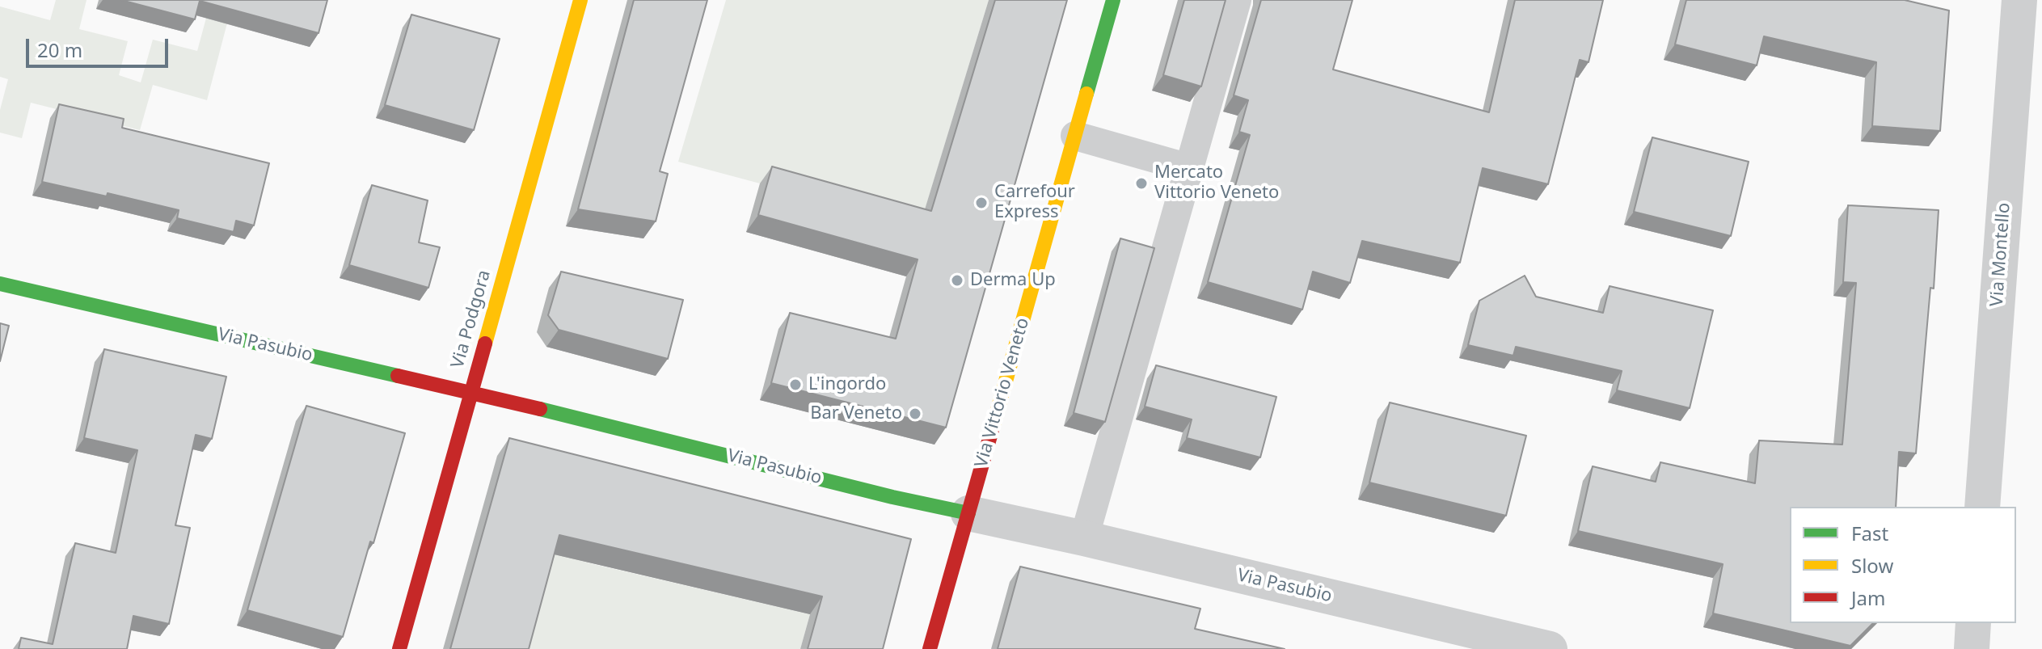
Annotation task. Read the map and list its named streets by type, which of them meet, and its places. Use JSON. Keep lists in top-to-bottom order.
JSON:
{
  "streets": {
    "street": [
      "Via Montello",
      "Via Podgora",
      "Via Pasubio",
      "Via Vittorio Veneto"
    ]
  },
  "crossings": [
    ["Via Podgora", "Via Pasubio"],
    ["Via Pasubio", "Via Vittorio Veneto"]
  ],
  "places": [
    "Mercato Vittorio Veneto",
    "Carrefour Express",
    "Derma Up",
    "L'ingordo",
    "Bar Veneto"
  ],
  "legend": ["Fast", "Slow", "Jam"],
  "scale_bar": "20 m"
}
